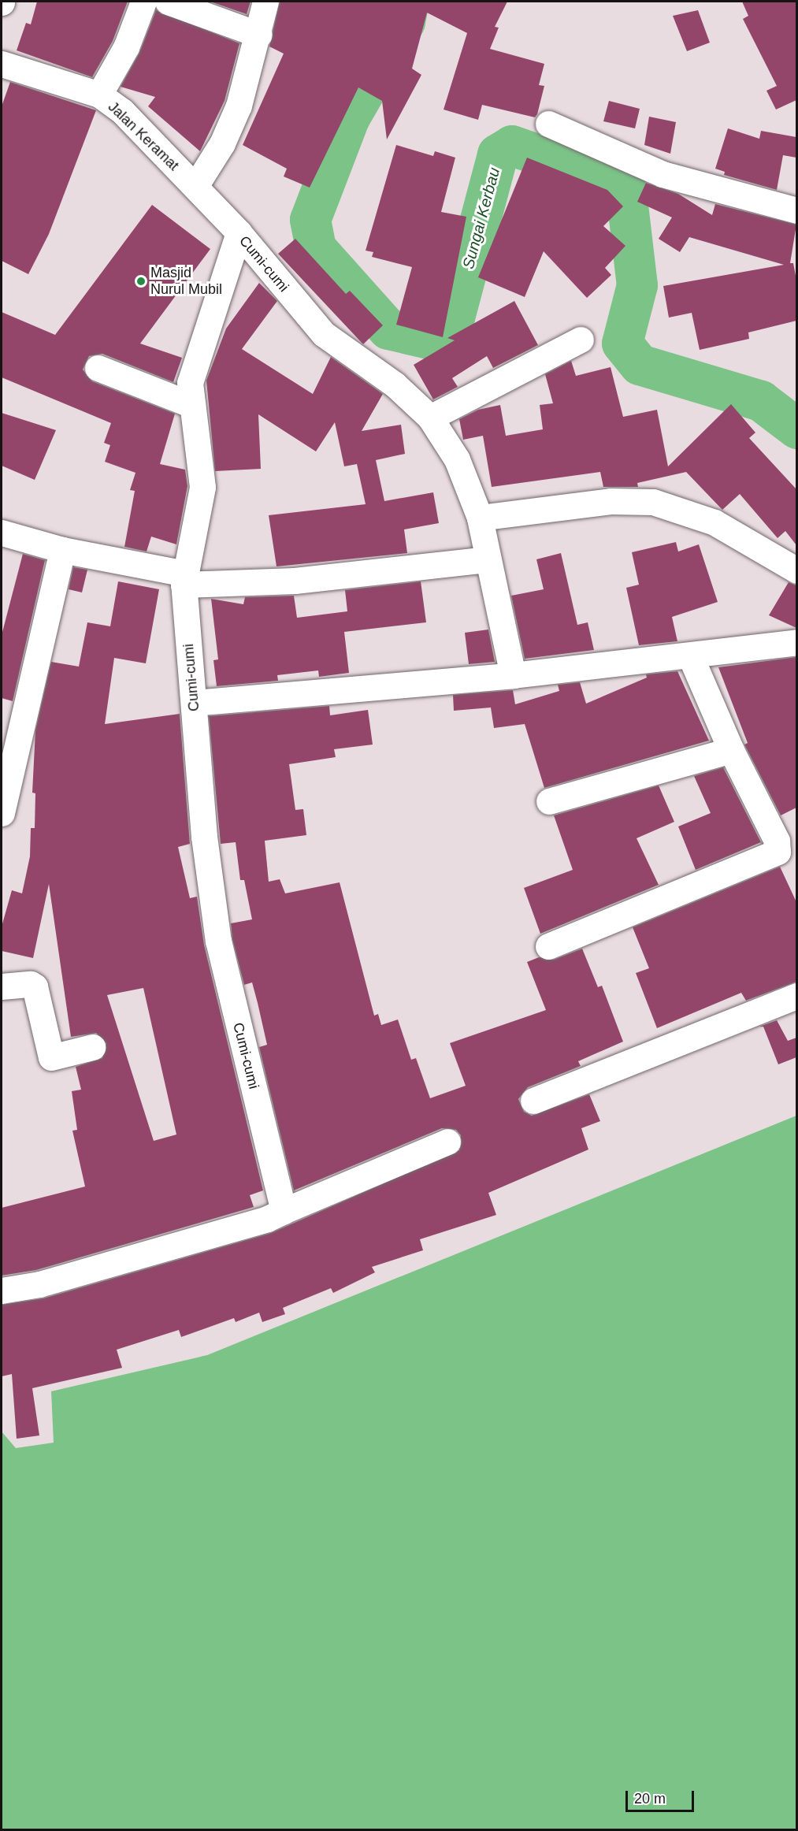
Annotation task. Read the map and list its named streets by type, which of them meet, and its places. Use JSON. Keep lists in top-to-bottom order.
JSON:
{
  "streets": {
    "street": ["Jalan Keramat", "Cumi-cumi"]
  },
  "crossings": [
    ["Jalan Keramat", "Cumi-cumi"]
  ],
  "water": ["Sungai Kerbau"],
  "places": ["Masjid Nurul Mubil"],
  "scale_bar": "20 m"
}
